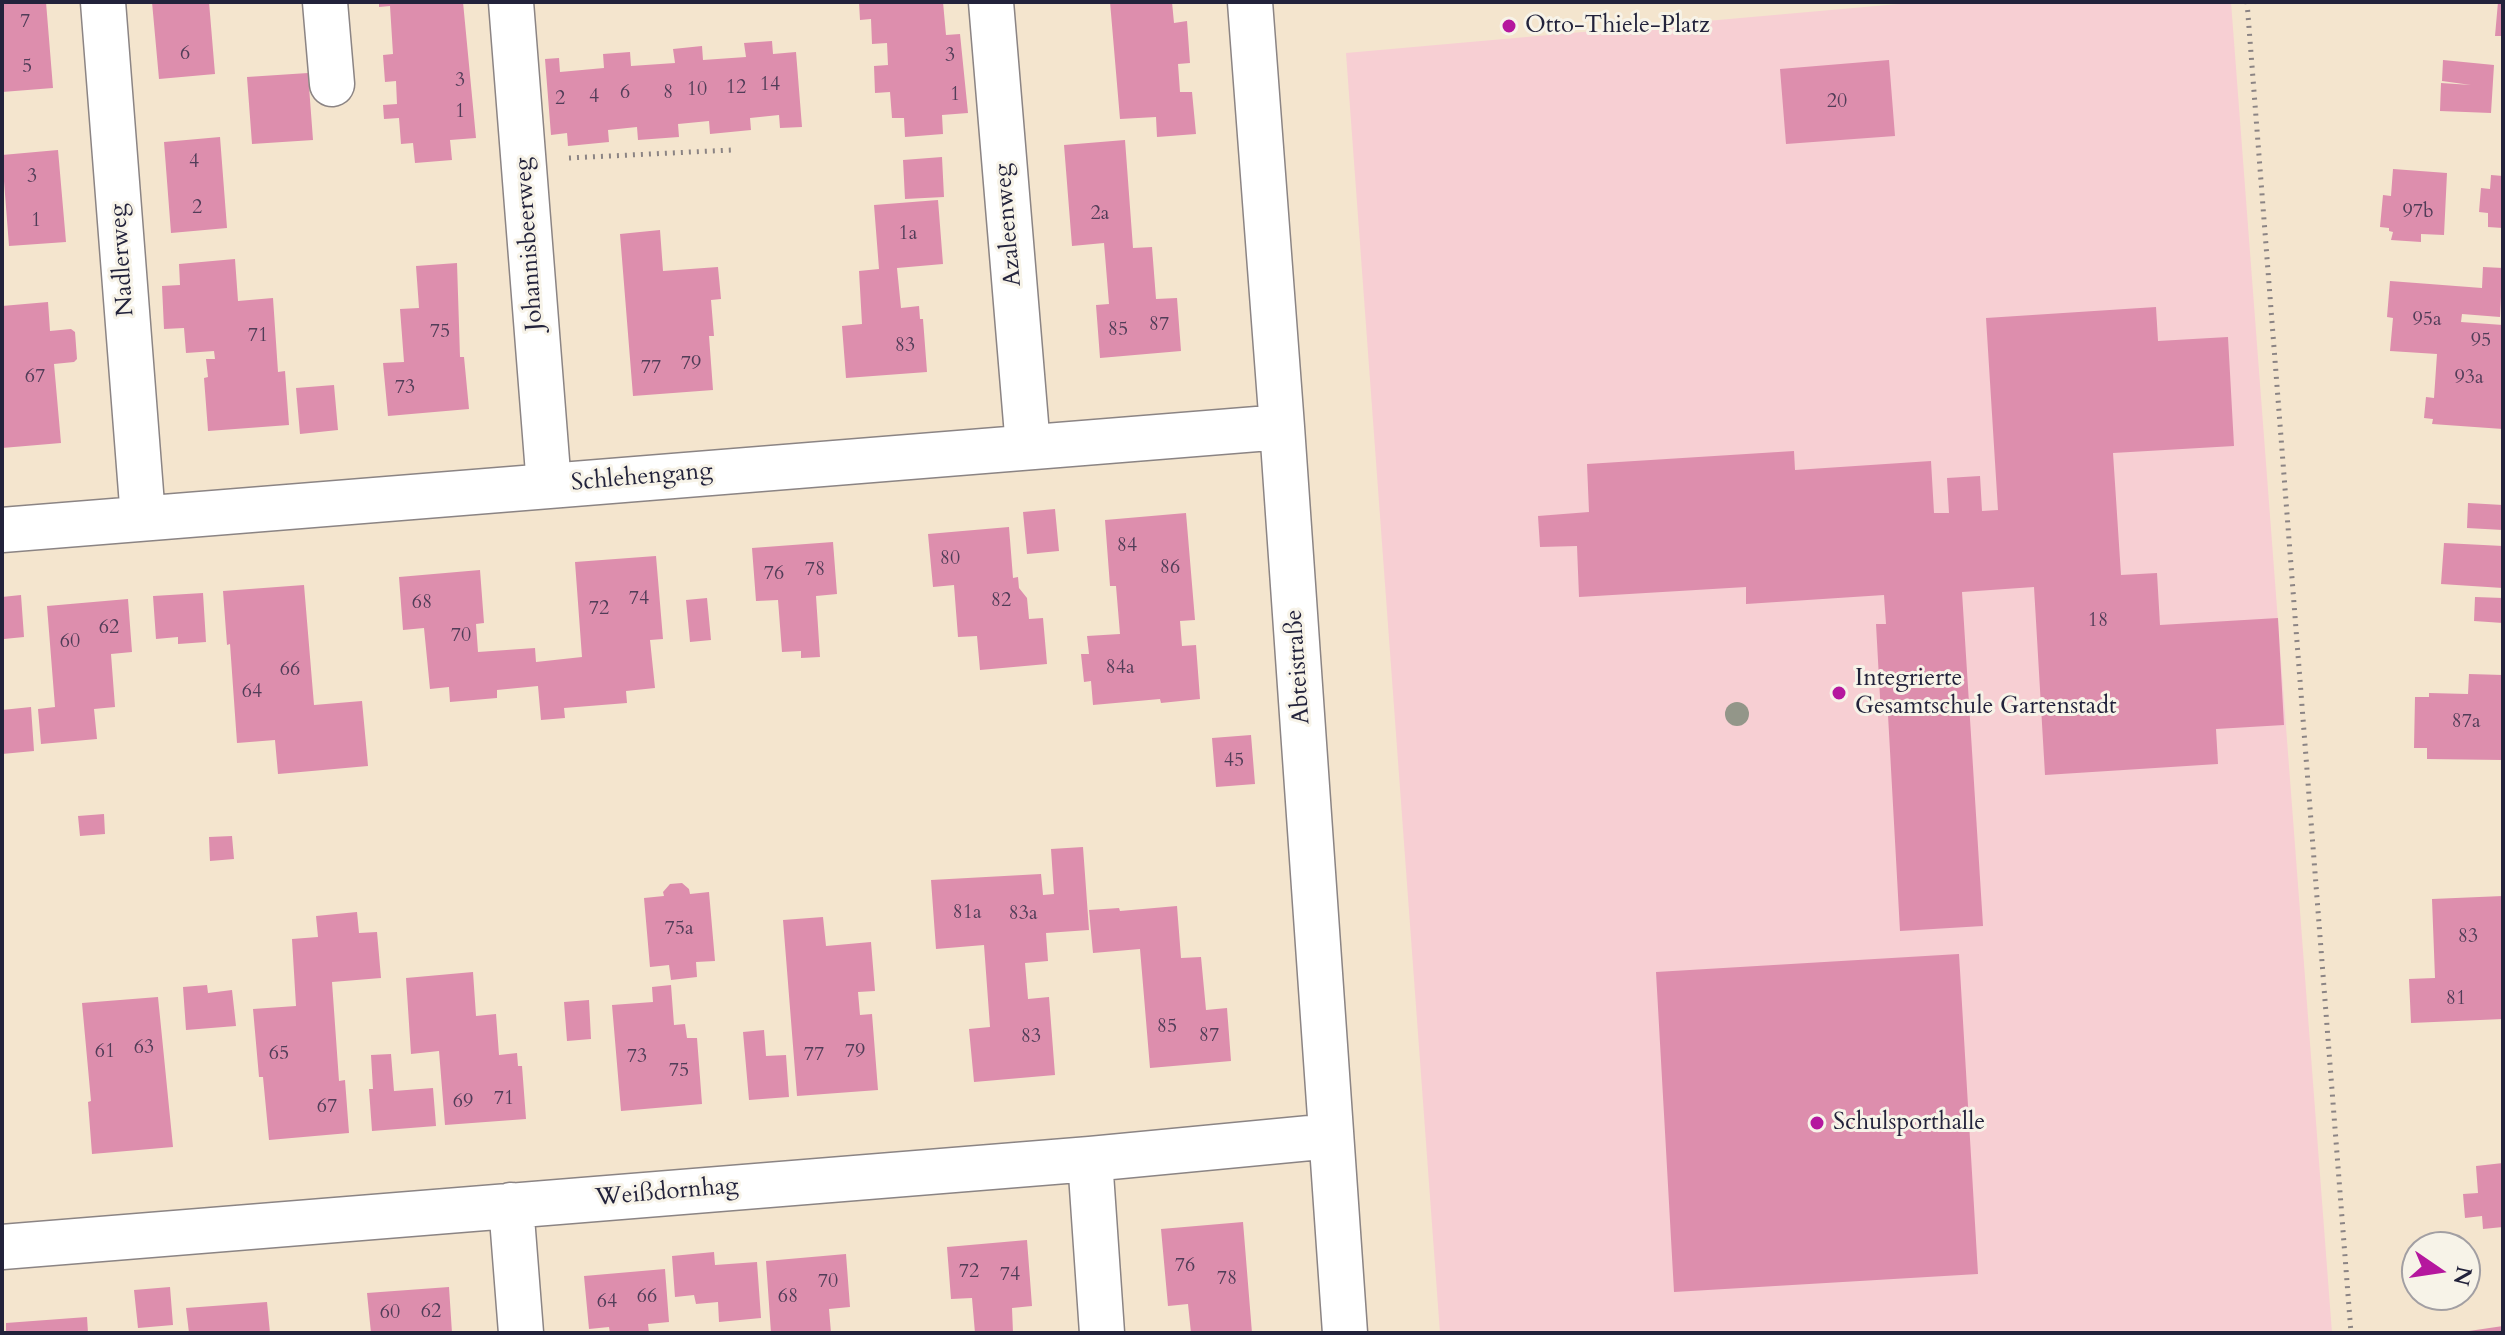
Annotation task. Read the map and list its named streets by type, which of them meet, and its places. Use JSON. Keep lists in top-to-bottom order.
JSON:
{
  "streets": {
    "street": [
      "Azaleenweg",
      "Johannisbeerweg",
      "Nadlerweg",
      "Schlehengang",
      "Abteistraße",
      "Weißdornhag"
    ]
  },
  "crossings": [
    ["Azaleenweg", "Schlehengang"],
    ["Johannisbeerweg", "Schlehengang"],
    ["Nadlerweg", "Schlehengang"],
    ["Schlehengang", "Abteistraße"],
    ["Abteistraße", "Weißdornhag"]
  ],
  "places": ["Otto-Thiele-Platz", "Integrierte Gesamtschule Gartenstadt", "Schulsporthalle"],
  "house_numbers": [
    "7",
    "6",
    "3",
    "5",
    "3",
    "14",
    "12",
    "10",
    "6",
    "8",
    "1",
    "4",
    "2",
    "20",
    "1",
    "4",
    "3",
    "2",
    "97b",
    "2a",
    "1",
    "1a",
    "95a",
    "87",
    "85",
    "75",
    "71",
    "95",
    "83",
    "79",
    "77",
    "67",
    "93a",
    "73",
    "84",
    "80",
    "86",
    "78",
    "76",
    "74",
    "82",
    "68",
    "72",
    "18",
    "62",
    "70",
    "60",
    "84a",
    "66",
    "64",
    "87a",
    "45",
    "81a",
    "83a",
    "75a",
    "83",
    "81",
    "85",
    "87",
    "83",
    "63",
    "61",
    "79",
    "65",
    "77",
    "73",
    "75",
    "71",
    "69",
    "67",
    "76",
    "72",
    "74",
    "78",
    "70",
    "66",
    "68",
    "64",
    "62",
    "60"
  ],
  "north": "right"
}
